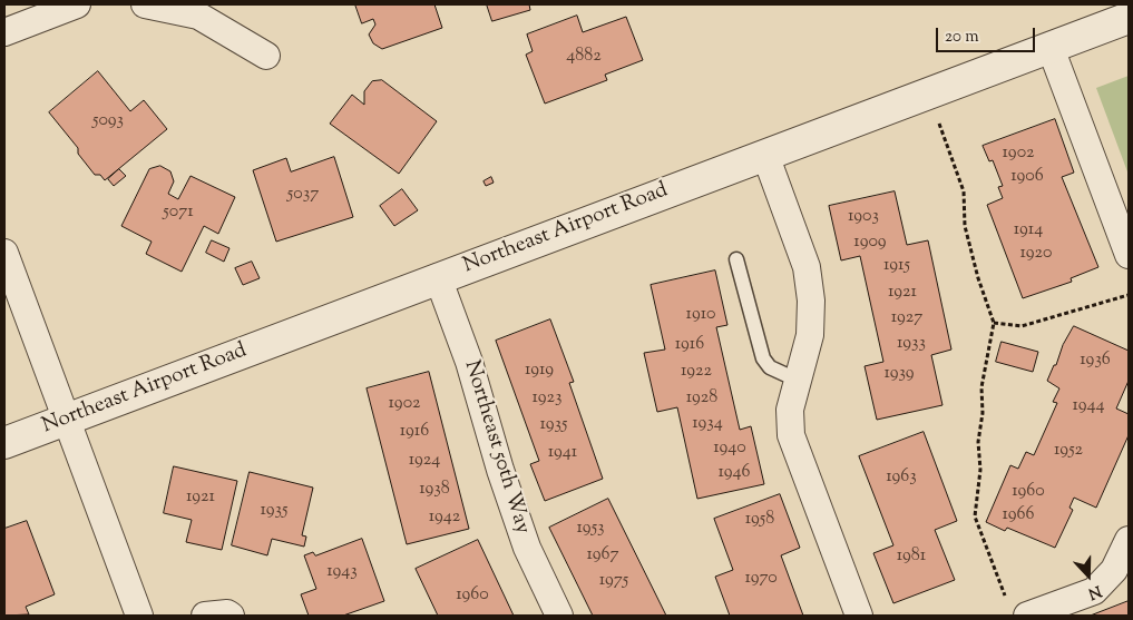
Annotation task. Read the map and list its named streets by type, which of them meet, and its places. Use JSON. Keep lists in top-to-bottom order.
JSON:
{
  "streets": {
    "street": ["Northeast Airport Road", "Northeast 50th Way"]
  },
  "crossings": [
    ["Northeast Airport Road", "Northeast 50th Way"]
  ],
  "house_numbers": [
    "4882",
    "5093",
    "1902",
    "1906",
    "5037",
    "5071",
    "1903",
    "1914",
    "1909",
    "1920",
    "1915",
    "1921",
    "1910",
    "1927",
    "1933",
    "1916",
    "1936",
    "1919",
    "1922",
    "1939",
    "1923",
    "1928",
    "1902",
    "1944",
    "1934",
    "1935",
    "1916",
    "1940",
    "1952",
    "1941",
    "1924",
    "1946",
    "1963",
    "1938",
    "1960",
    "1921",
    "1935",
    "1966",
    "1942",
    "1958",
    "1953",
    "1967",
    "1981",
    "1943",
    "1970",
    "1975",
    "1960"
  ],
  "scale_bar": "20 m",
  "north": "bottom"
}
